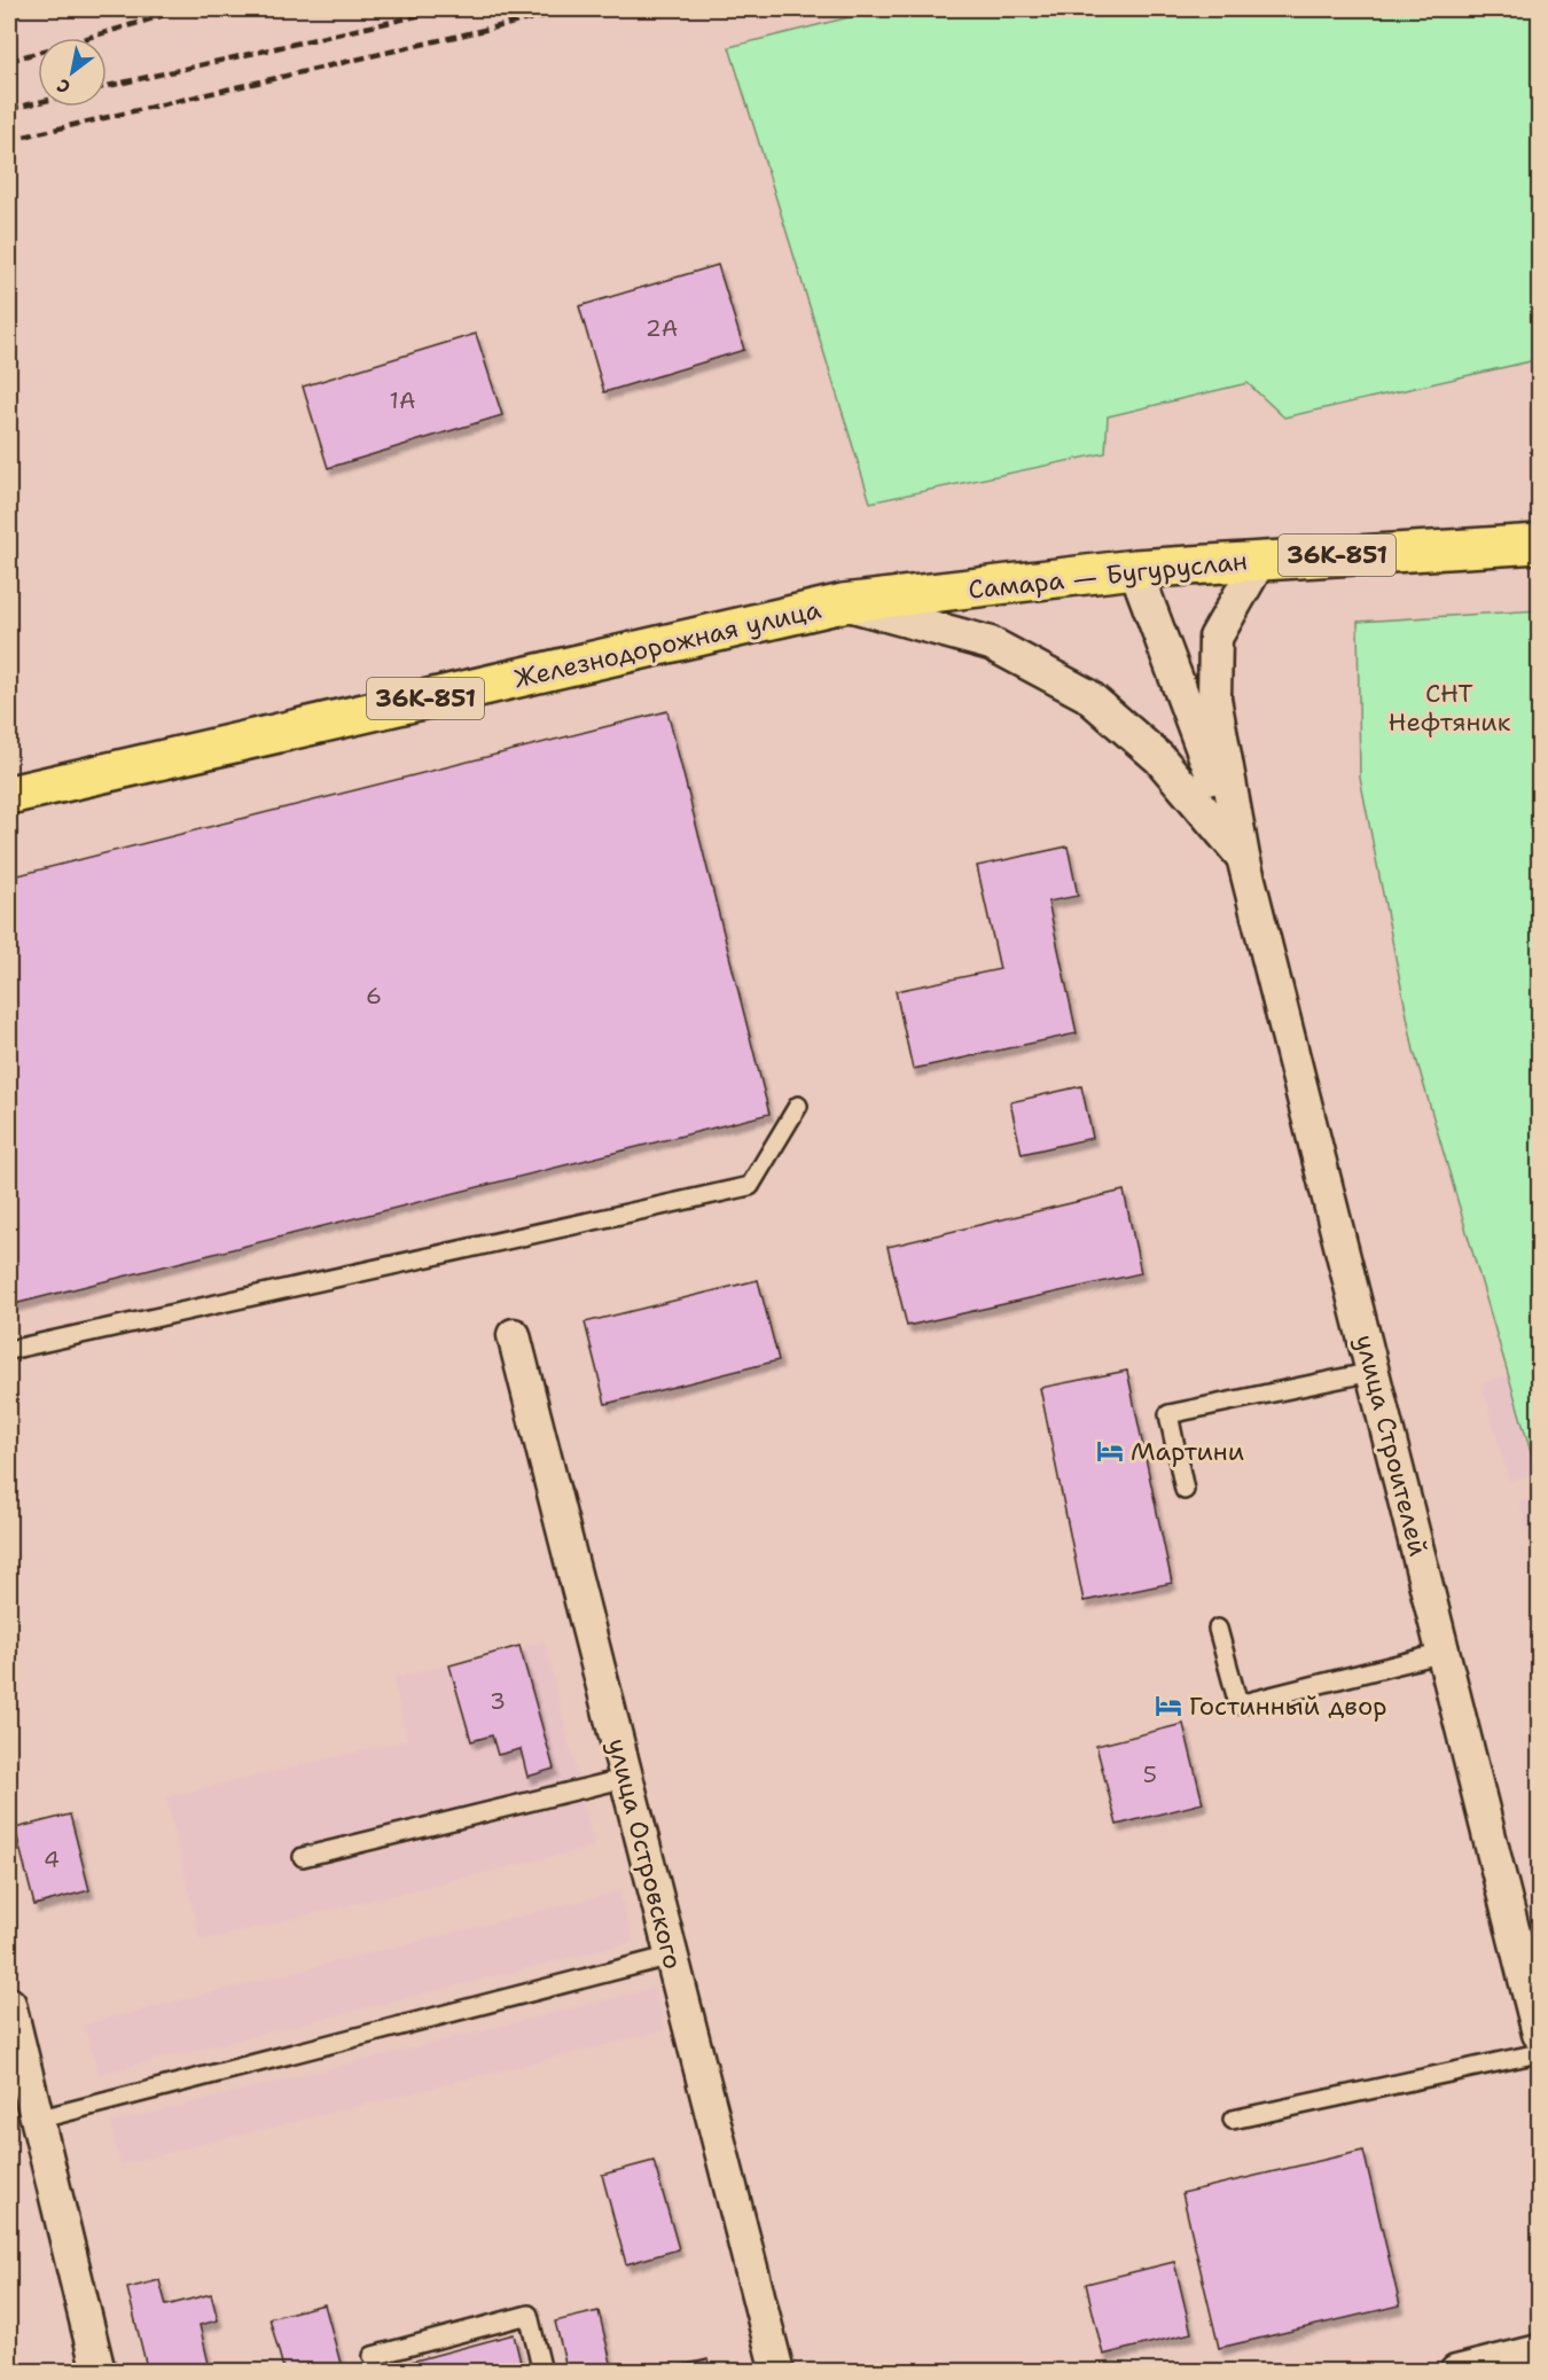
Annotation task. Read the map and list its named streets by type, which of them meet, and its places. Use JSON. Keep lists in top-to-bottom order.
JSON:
{
  "streets": {
    "main road": ["36К-851", "Самара — Бугуруслан", "Железнодорожная улица"],
    "street": ["улица Строителей", "улица Островского"]
  },
  "crossings": [
    ["Самара — Бугуруслан", "Железнодорожная улица"]
  ],
  "parks": ["СНТ Нефтяник"],
  "places": {
    "hotel": ["Мартини", "Гостинный двор"]
  },
  "house_numbers": [
    "2А",
    "1А",
    "6",
    "3",
    "5",
    "4"
  ],
  "north": "bottom left"
}
